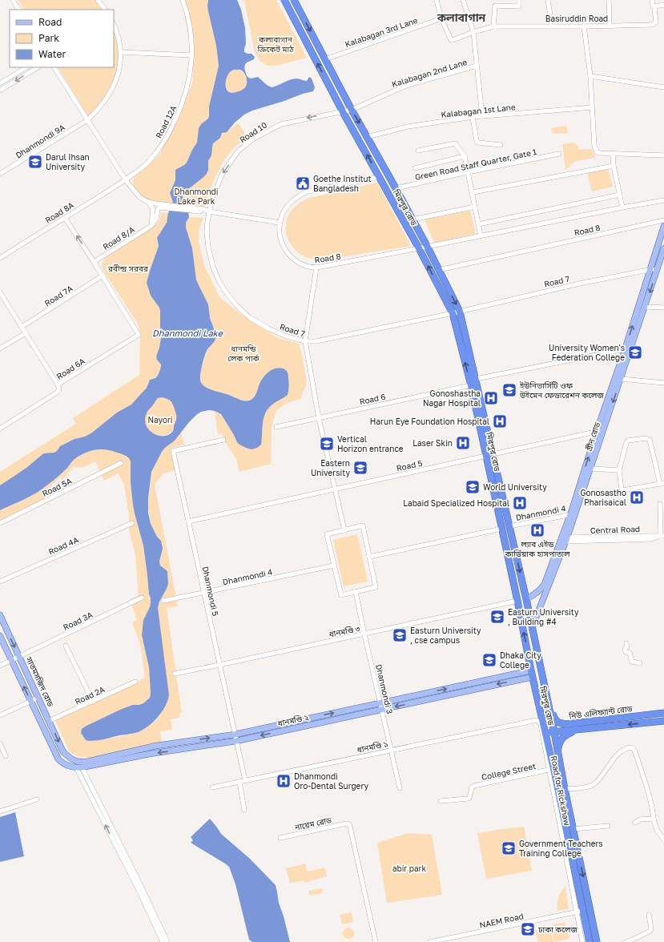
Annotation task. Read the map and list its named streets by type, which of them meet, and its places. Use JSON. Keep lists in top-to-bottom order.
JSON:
{
  "streets": {
    "highway": ["মিরপুর রোড", "নিউ এলিফ্যান্ট রোড"],
    "main road": ["গ্রীন রোড", "সাতমসজিদ রোড", "ধানমণ্ডি ২"],
    "street": [
      "Basiruddin Road",
      "Kalabagan 3rd Lane",
      "Kalabagan 2nd Lane",
      "Kalabagan 1st Lane",
      "Road 12A",
      "Road 10",
      "Dhanmondi 9A",
      "Green Road Staff Quarter, Gate 1",
      "Road 8A",
      "Road 8",
      "Road 8/A",
      "Road 7",
      "Road 7A",
      "Road 6A",
      "Road 6",
      "Road 5",
      "Road 5A",
      "Dhanmondi 4",
      "Central Road",
      "Road 4A",
      "Dhanmondi 5",
      "Road 3A",
      "ধানমণ্ডি ৩",
      "Dhanmondi 3",
      "Road 2A",
      "ধানমণ্ডি ১",
      "College Street",
      "Road for Rickshaw",
      "নায়েম রোড",
      "NAEM Road"
    ]
  },
  "crossings": [
    ["Basiruddin Road", "Kalabagan 3rd Lane"],
    ["Kalabagan 3rd Lane", "মিরপুর রোড"],
    ["Kalabagan 2nd Lane", "Road 10"],
    ["Kalabagan 2nd Lane", "মিরপুর রোড"],
    ["Kalabagan 1st Lane", "মিরপুর রোড"],
    ["Road 12A", "Road 8A"],
    ["Road 10", "মিরপুর রোড"],
    ["Road 10", "Road 7"],
    ["Green Road Staff Quarter, Gate 1", "মিরপুর রোড"],
    ["মিরপুর রোড", "Road 8"],
    ["মিরপুর রোড", "Road 7"],
    ["মিরপুর রোড", "Road 6"],
    ["মিরপুর রোড", "গ্রীন রোড"],
    ["মিরপুর রোড", "Road 5"],
    ["মিরপুর রোড", "Dhanmondi 4"],
    ["মিরপুর রোড", "ধানমণ্ডি ৩"],
    ["মিরপুর রোড", "নিউ এলিফ্যান্ট রোড"],
    ["মিরপুর রোড", "ধানমণ্ডি ২"],
    ["মিরপুর রোড", "College Street"],
    ["মিরপুর রোড", "Road for Rickshaw"],
    ["মিরপুর রোড", "NAEM Road"],
    ["Road 7", "গ্রীন রোড"],
    ["Road 7A", "Road 6A"],
    ["গ্রীন রোড", "Road 5"],
    ["গ্রীন রোড", "Dhanmondi 4"],
    ["গ্রীন রোড", "Central Road"],
    ["Road 5", "Dhanmondi 5"],
    ["Dhanmondi 4", "Dhanmondi 5"],
    ["Dhanmondi 5", "ধানমণ্ডি ৩"],
    ["Dhanmondi 5", "ধানমণ্ডি ২"],
    ["Road 3A", "সাতমসজিদ রোড"],
    ["ধানমণ্ডি ৩", "Dhanmondi 3"],
    ["সাতমসজিদ রোড", "Road 2A"],
    ["সাতমসজিদ রোড", "ধানমণ্ডি ২"],
    ["Dhanmondi 3", "ধানমণ্ডি ২"],
    ["Dhanmondi 3", "ধানমণ্ডি ১"],
    ["ধানমণ্ডি ১", "Road for Rickshaw"],
    ["College Street", "Road for Rickshaw"]
  ],
  "one_way": ["Road 10"],
  "districts": ["কলাবাগান"],
  "water": ["Dhanmondi Lake"],
  "parks": [
    "কলাবাগান ক্রিকেট মাঠ",
    "Dhanmondi Lake Park",
    "রবীন্দ্র সরবর",
    "ধানমন্ডি লেক পার্ক",
    "Nayori",
    "abir park"
  ],
  "places": {
    "school or university": [
      "Darul Ihsan University",
      "University Women's Federation College",
      "ইউনিভার্সিটি ওফ উইমেন ফেডারেশন কলেজ",
      "Vertical Horizon entrance",
      "Eastern University",
      "World University",
      "Easturn University , Building #4",
      "Easturn University , cse campus",
      "Dhaka City College",
      "Government Teachers Training College",
      "ঢাকা কলেজ"
    ],
    "public building": ["Goethe Institut Bangladesh"],
    "hospital": [
      "Gonoshastha Nagar Hospital",
      "Harun Eye Foundation Hospital",
      "Laser Skin",
      "Gonosastho Pharisaical",
      "Labaid Specialized Hospital",
      "ল্যাব এইড কার্ডিয়াক হাসপাতাল",
      "Dhanmondi Oro-Dental Surgery"
    ]
  },
  "legend": ["Road", "Park", "Water"]
}
